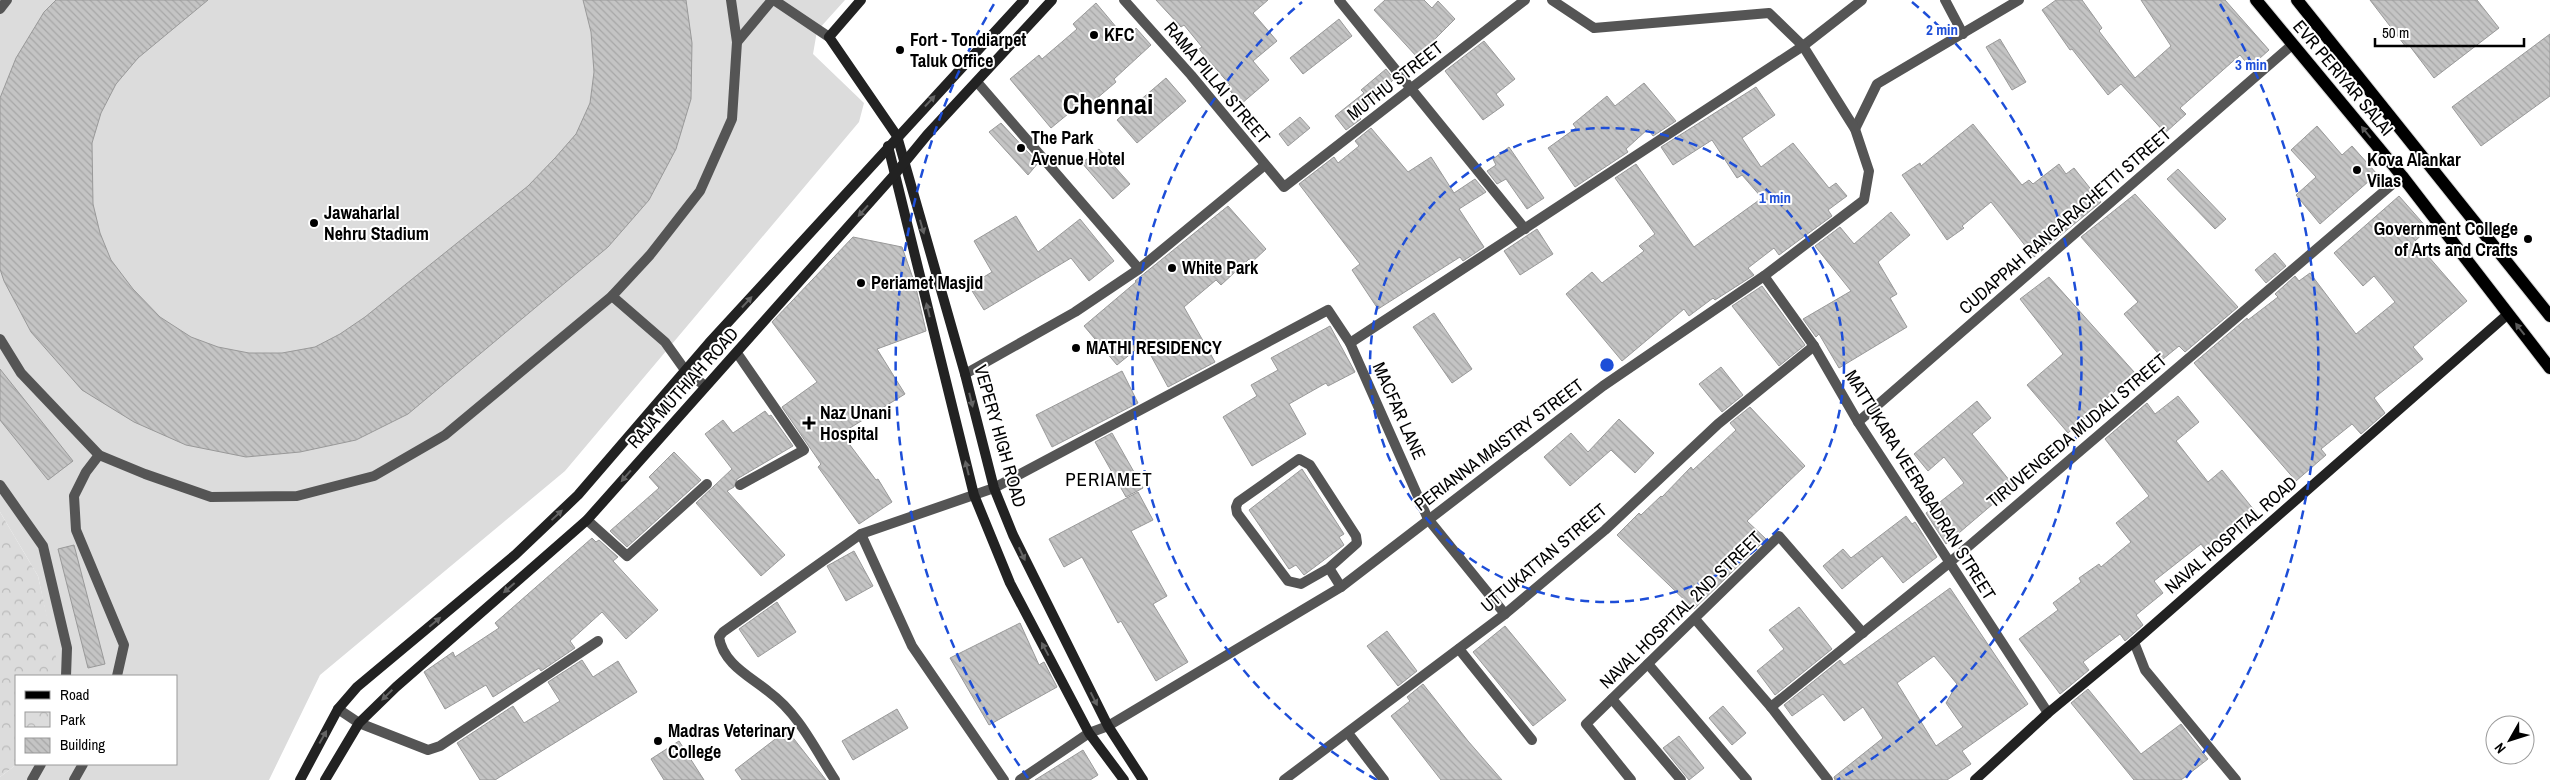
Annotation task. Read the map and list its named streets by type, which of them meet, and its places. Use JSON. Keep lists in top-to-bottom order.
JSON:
{
  "streets": {
    "main road": [
      "EVR PERIYAR SALAI",
      "RAJA MUTHIAH ROAD",
      "VEPERY HIGH ROAD",
      "NAVAL HOSPITAL ROAD"
    ],
    "street": [
      "MUTHU STREET",
      "RAMA PILLAI STREET",
      "CUDAPPAH RANGARACHETTI STREET",
      "MACFAR LANE",
      "TIRUVENGEDA MUDALI STREET",
      "PERIANNA MAISTRY STREET",
      "MATTUKARA VEERABADRAN STREET",
      "UTTUKATTAN STREET",
      "NAVAL HOSPITAL 2ND STREET"
    ]
  },
  "crossings": [
    ["EVR PERIYAR SALAI", "CUDAPPAH RANGARACHETTI STREET"],
    ["EVR PERIYAR SALAI", "TIRUVENGEDA MUDALI STREET"],
    ["EVR PERIYAR SALAI", "NAVAL HOSPITAL ROAD"],
    ["MUTHU STREET", "RAMA PILLAI STREET"],
    ["CUDAPPAH RANGARACHETTI STREET", "MATTUKARA VEERABADRAN STREET"],
    ["RAJA MUTHIAH ROAD", "VEPERY HIGH ROAD"],
    ["MACFAR LANE", "VEPERY HIGH ROAD"],
    ["MACFAR LANE", "PERIANNA MAISTRY STREET"],
    ["MACFAR LANE", "UTTUKATTAN STREET"],
    ["TIRUVENGEDA MUDALI STREET", "MATTUKARA VEERABADRAN STREET"],
    ["TIRUVENGEDA MUDALI STREET", "NAVAL HOSPITAL 2ND STREET"],
    ["VEPERY HIGH ROAD", "PERIANNA MAISTRY STREET"],
    ["PERIANNA MAISTRY STREET", "MATTUKARA VEERABADRAN STREET"],
    ["MATTUKARA VEERABADRAN STREET", "NAVAL HOSPITAL ROAD"],
    ["MATTUKARA VEERABADRAN STREET", "UTTUKATTAN STREET"]
  ],
  "districts": ["Chennai", "PERIAMET"],
  "places": {
    "other": [
      "KFC",
      "Fort - Tondiarpet Taluk Office",
      "The Park Avenue Hotel",
      "Kova Alankar Vilas",
      "Jawaharlal Nehru Stadium",
      "Government College of Arts and Crafts",
      "White Park",
      "Periamet Masjid",
      "MATHI RESIDENCY",
      "Madras Veterinary College"
    ],
    "health": ["Naz Unani Hospital"]
  },
  "legend": ["Road", "Park", "Building"],
  "scale_bar": "50 m",
  "north": "bottom left",
  "rings": ["2 min", "3 min", "1 min"]
}
